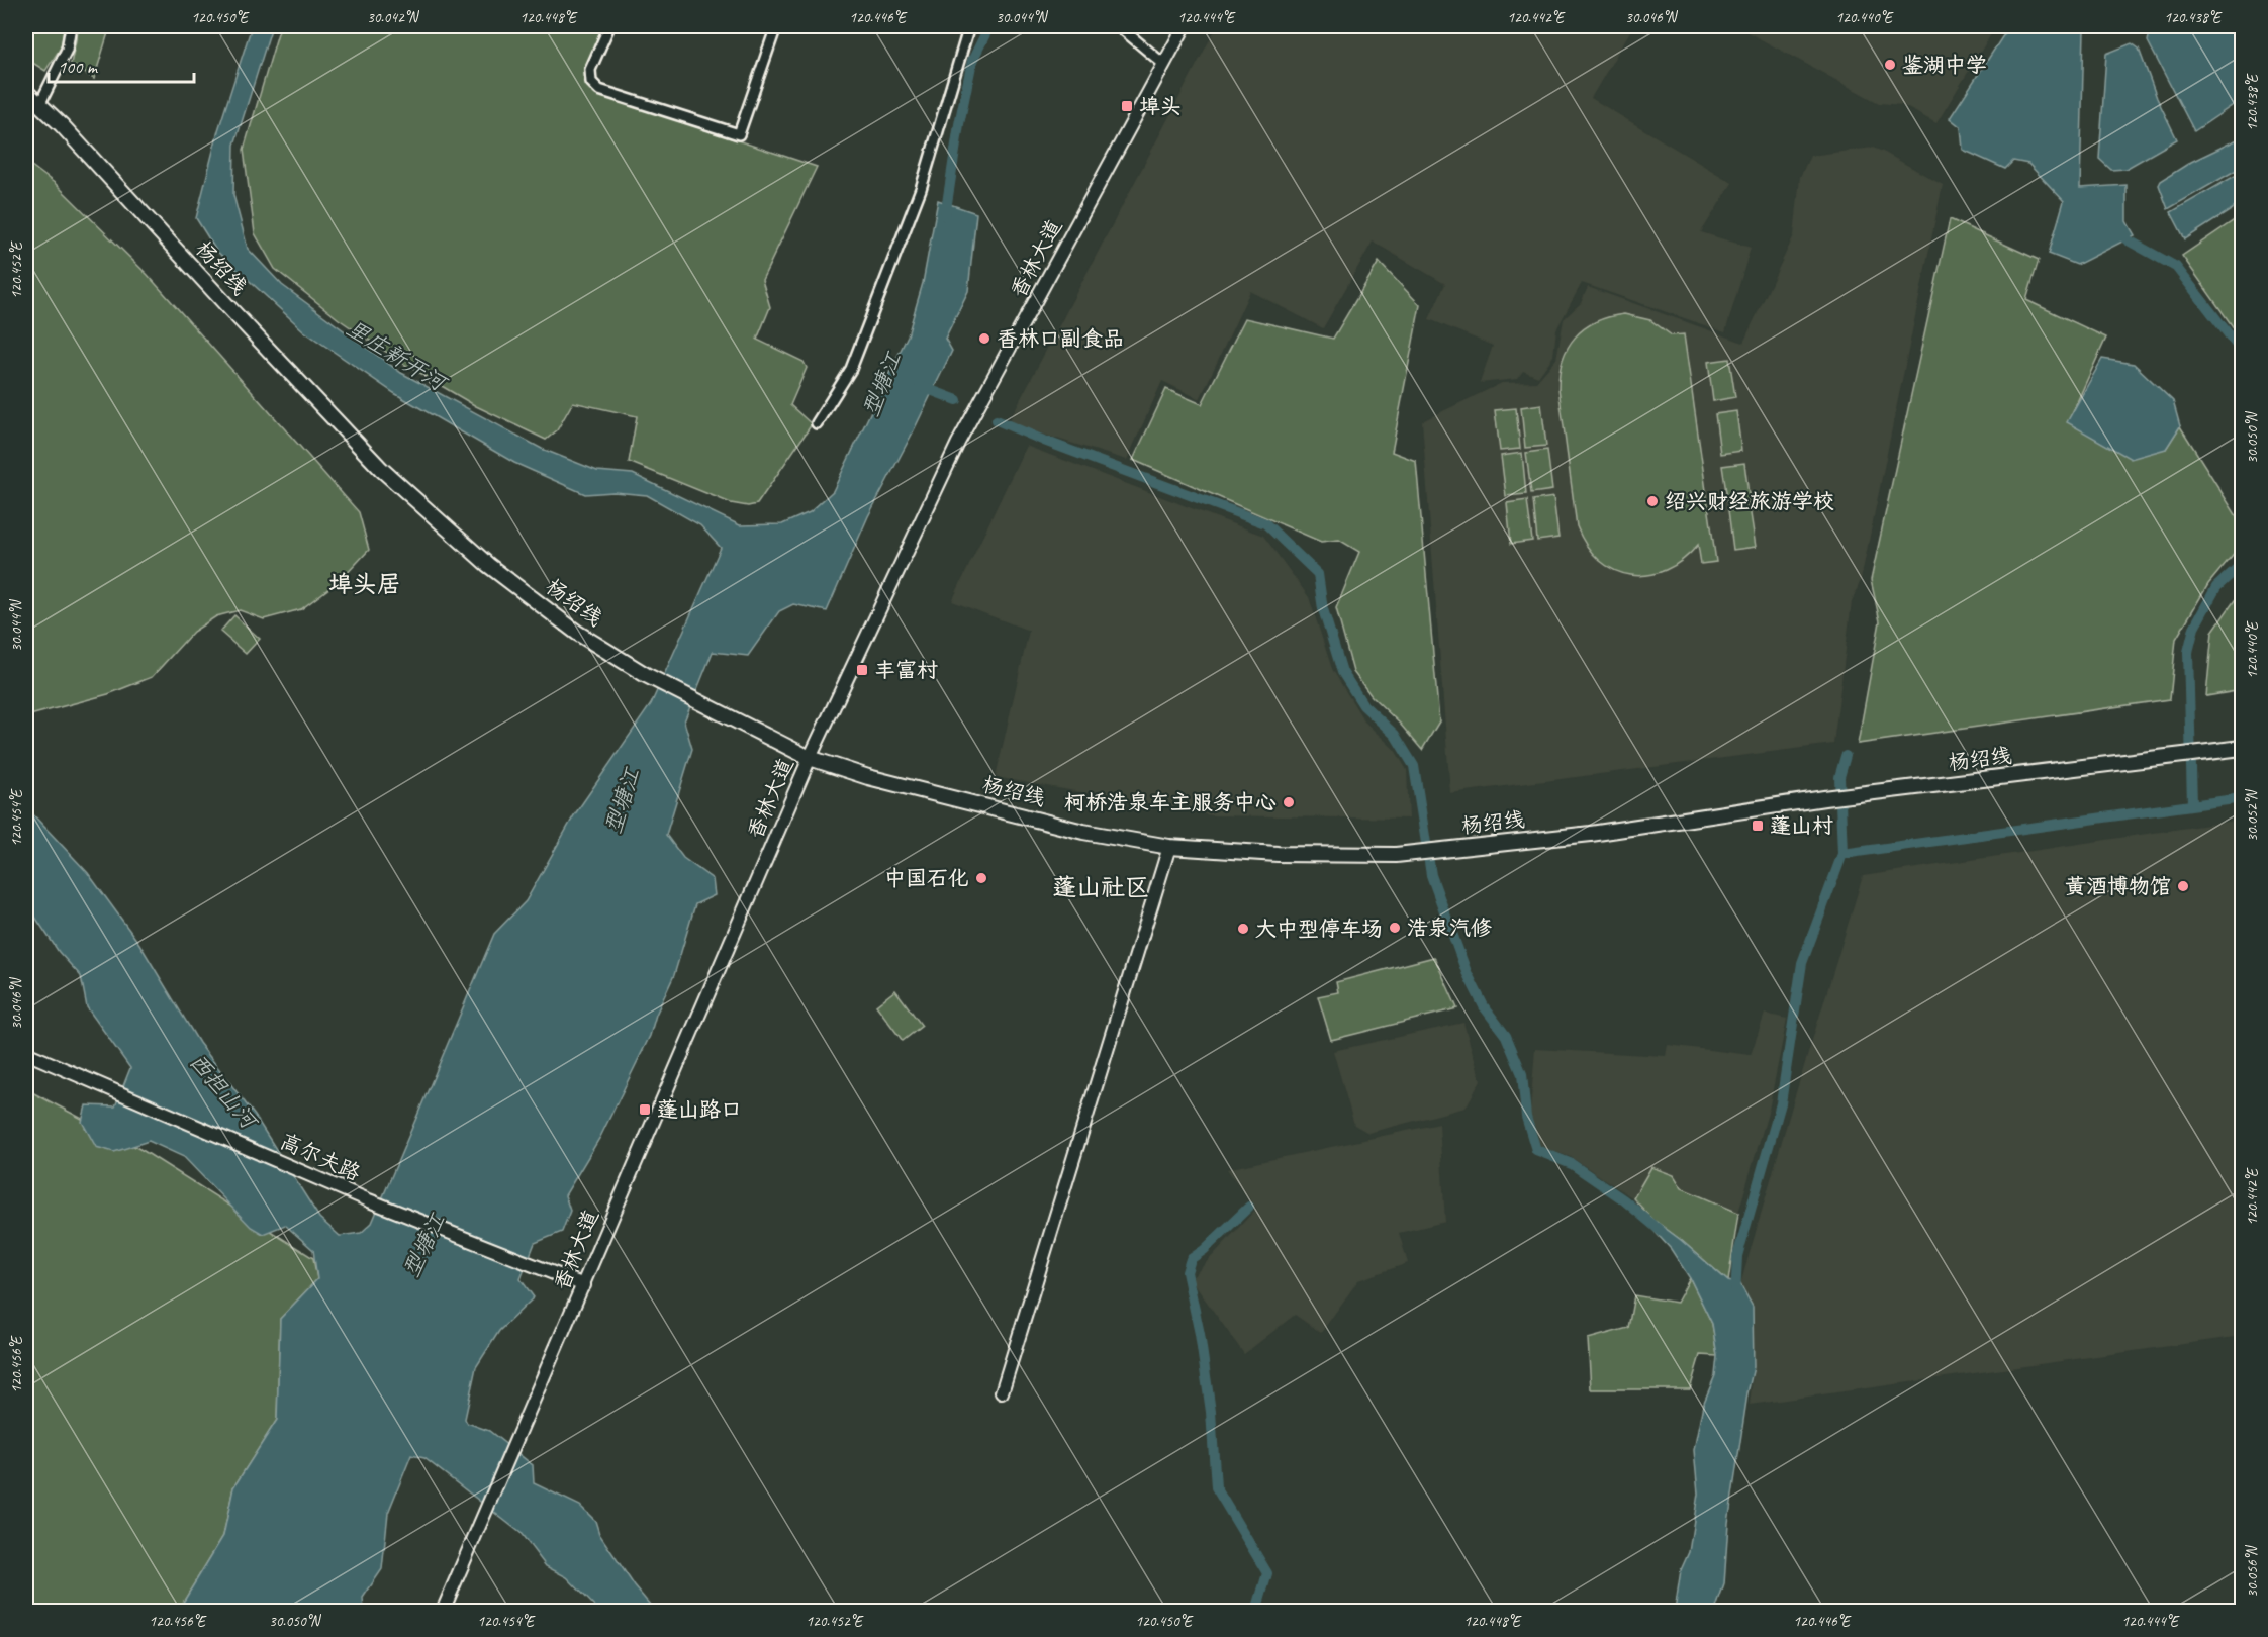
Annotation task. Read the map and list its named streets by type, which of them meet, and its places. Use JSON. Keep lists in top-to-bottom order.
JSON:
{
  "streets": {
    "main road": ["杨绍线"],
    "street": ["香林大道", "高尔夫路"]
  },
  "crossings": [
    ["香林大道", "杨绍线"],
    ["香林大道", "高尔夫路"]
  ],
  "districts": ["埠头居", "蓬山社区"],
  "water": ["里庄新开河", "型塘江", "西担山河"],
  "places": {
    "other": [
      "鉴湖中学",
      "香林口副食品",
      "绍兴财经旅游学校",
      "柯桥浩泉车主服务中心",
      "中国石化",
      "黄酒博物馆",
      "浩泉汽修",
      "大中型停车场"
    ],
    "transit": [
      "埠头",
      "丰富村",
      "蓬山村",
      "蓬山路口"
    ]
  },
  "scale_bar": "100 m",
  "coordinates": [
    "120.450°E",
    "30.042°N",
    "120.448°E",
    "120.446°E",
    "30.044°N",
    "120.444°E",
    "120.442°E",
    "30.046°N",
    "120.440°E",
    "120.438°E",
    "120.452°E",
    "30.050°N",
    "30.052°N",
    "120.454°E",
    "120.456°E",
    "30.056°N"
  ]
}
